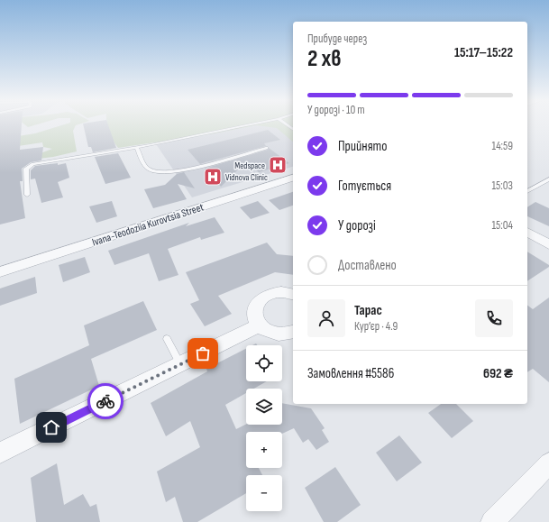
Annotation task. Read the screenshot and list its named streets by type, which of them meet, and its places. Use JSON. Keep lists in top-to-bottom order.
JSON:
{
  "streets": {
    "street": ["Ivana-Teodoziia Kurovtsia Street"]
  },
  "places": {
    "hospital": ["Medspace", "Vidnova Clinic"]
  },
  "page": {
    "heading": ["2 хв", "Прибуде через", "15:17–15:22"],
    "panel": [
      "Тарас",
      "Кур’єр · 4.9",
      "Замовлення #5586",
      "692 ₴"
    ],
    "bar": "У дорозі · 10 m",
    "list": [
      ["Прийнято", "14:59"],
      ["Готується", "15:03"],
      ["У дорозі", "15:04"],
      "Доставлено"
    ],
    "map_buttons": ["+", "−"]
  }
}
